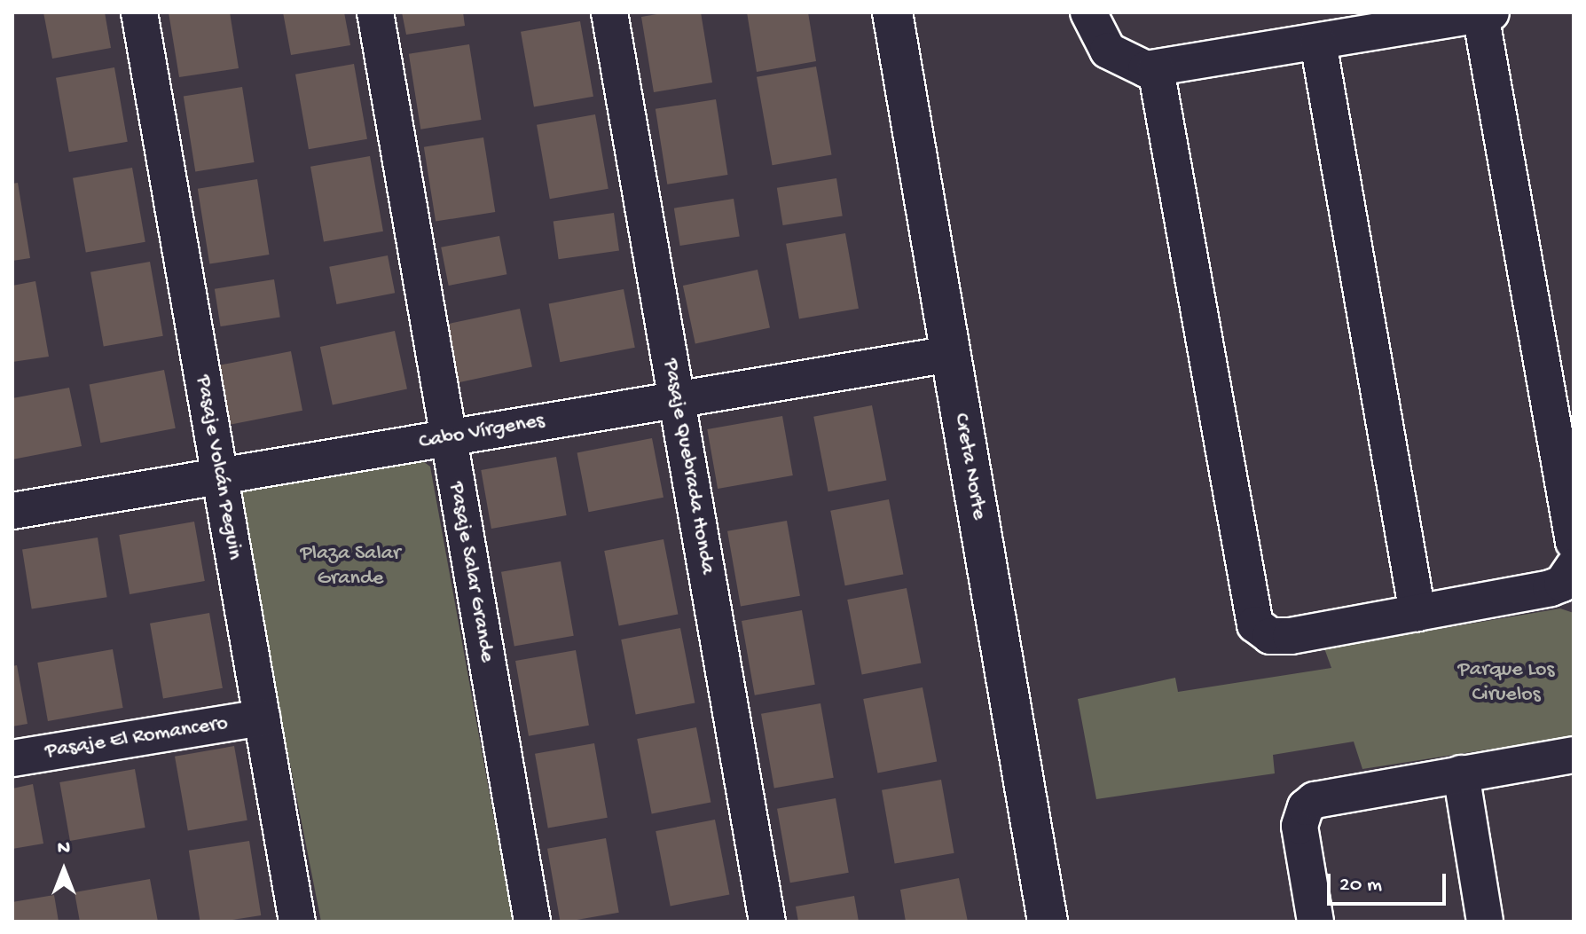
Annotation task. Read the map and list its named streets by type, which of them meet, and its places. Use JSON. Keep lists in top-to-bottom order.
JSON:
{
  "streets": {
    "street": [
      "Cabo Vírgenes",
      "Pasaje Quebrada Honda",
      "Creta Norte",
      "Pasaje Volcán Peguin",
      "Pasaje Salar Grande",
      "Pasaje El Romancero"
    ]
  },
  "crossings": [
    ["Cabo Vírgenes", "Pasaje Quebrada Honda"],
    ["Cabo Vírgenes", "Creta Norte"],
    ["Cabo Vírgenes", "Pasaje Volcán Peguin"],
    ["Cabo Vírgenes", "Pasaje Salar Grande"],
    ["Pasaje Volcán Peguin", "Pasaje El Romancero"]
  ],
  "parks": ["Plaza Salar Grande", "Parque Los Ciruelos"],
  "scale_bar": "20 m",
  "north": "top"
}
